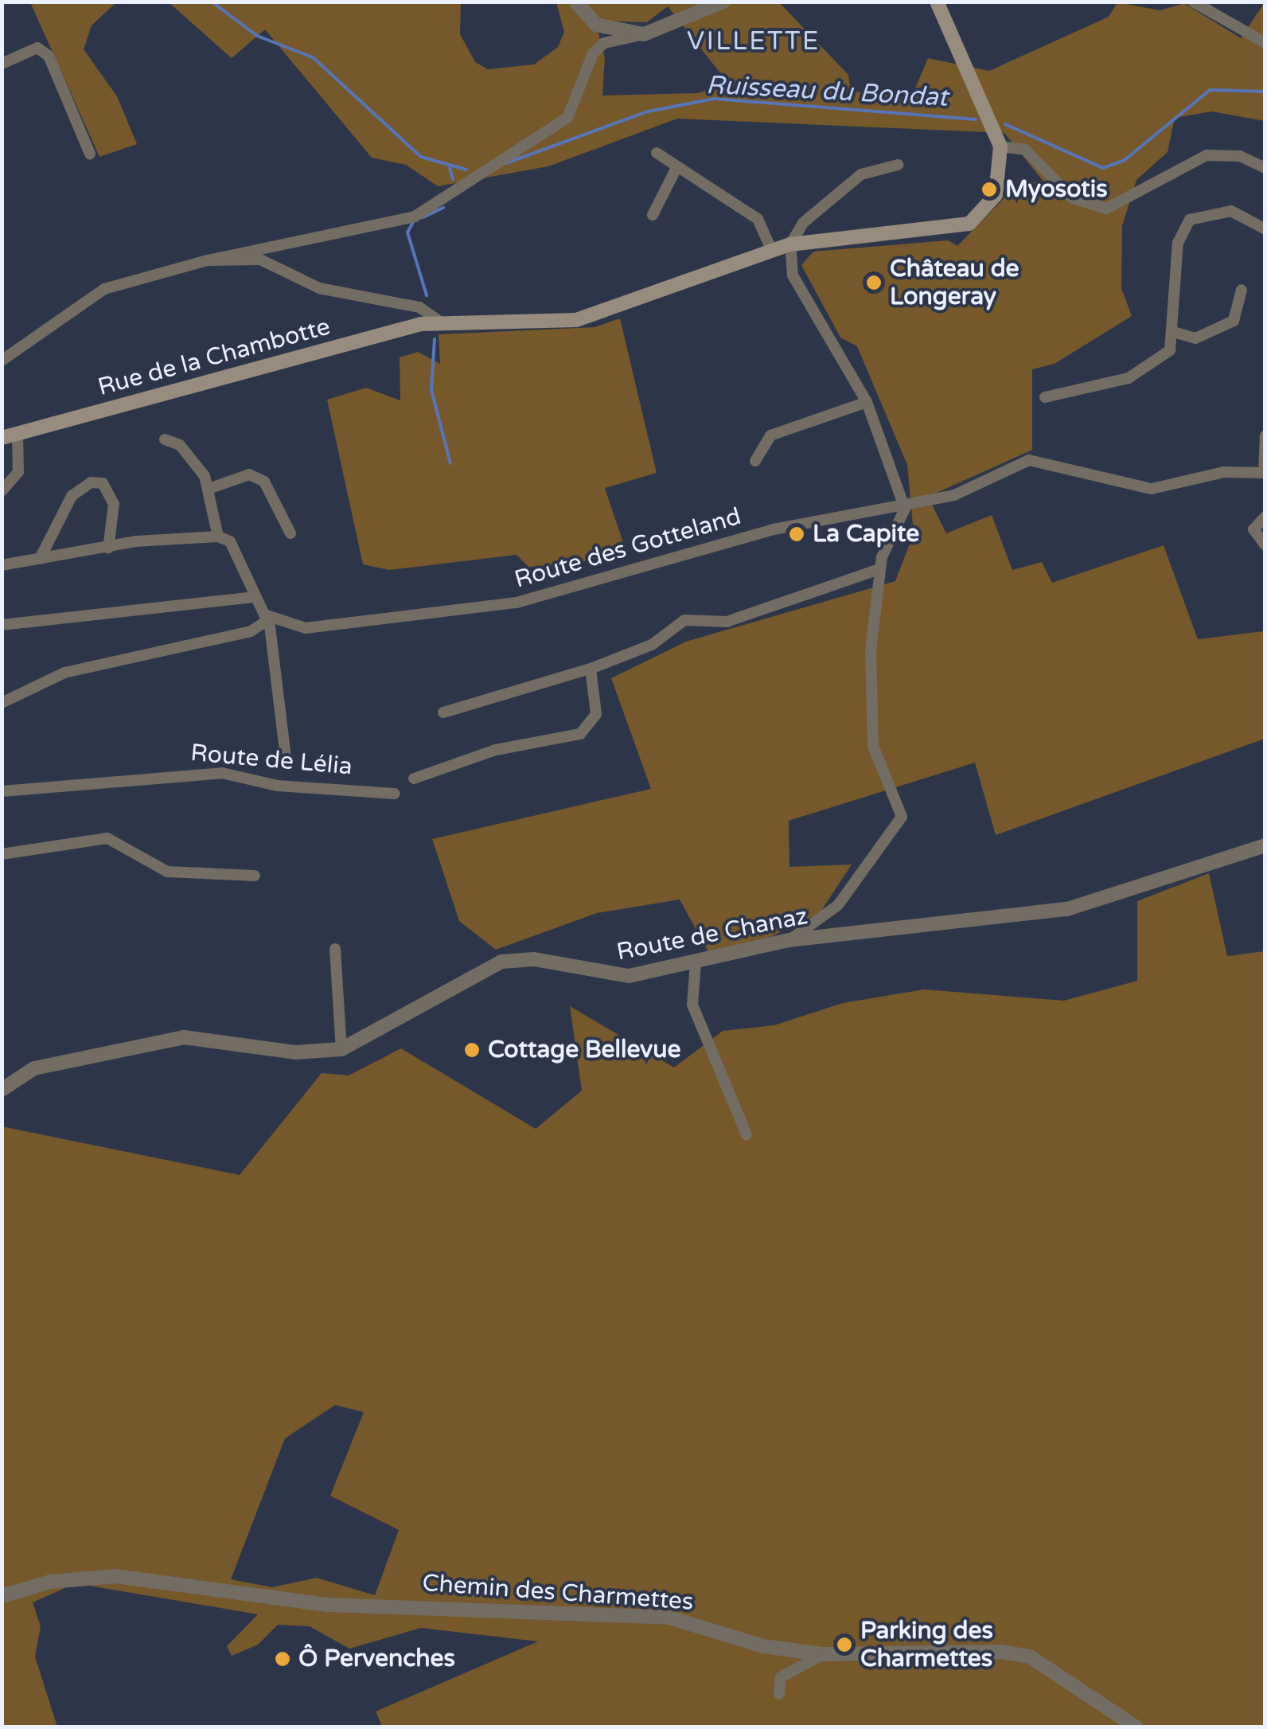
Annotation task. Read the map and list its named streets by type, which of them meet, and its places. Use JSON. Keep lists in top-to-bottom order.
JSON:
{
  "streets": {
    "main road": ["Rue de la Chambotte"],
    "street": [
      "Route des Gotteland",
      "Route de Lélia",
      "Route de Chanaz",
      "Chemin des Charmettes"
    ]
  },
  "districts": ["VILLETTE"],
  "water": ["Ruisseau du Bondat"],
  "places": [
    "Myosotis",
    "Château de Longeray",
    "La Capite",
    "Cottage Bellevue",
    "Parking des Charmettes",
    "Ô Pervenches"
  ]
}
